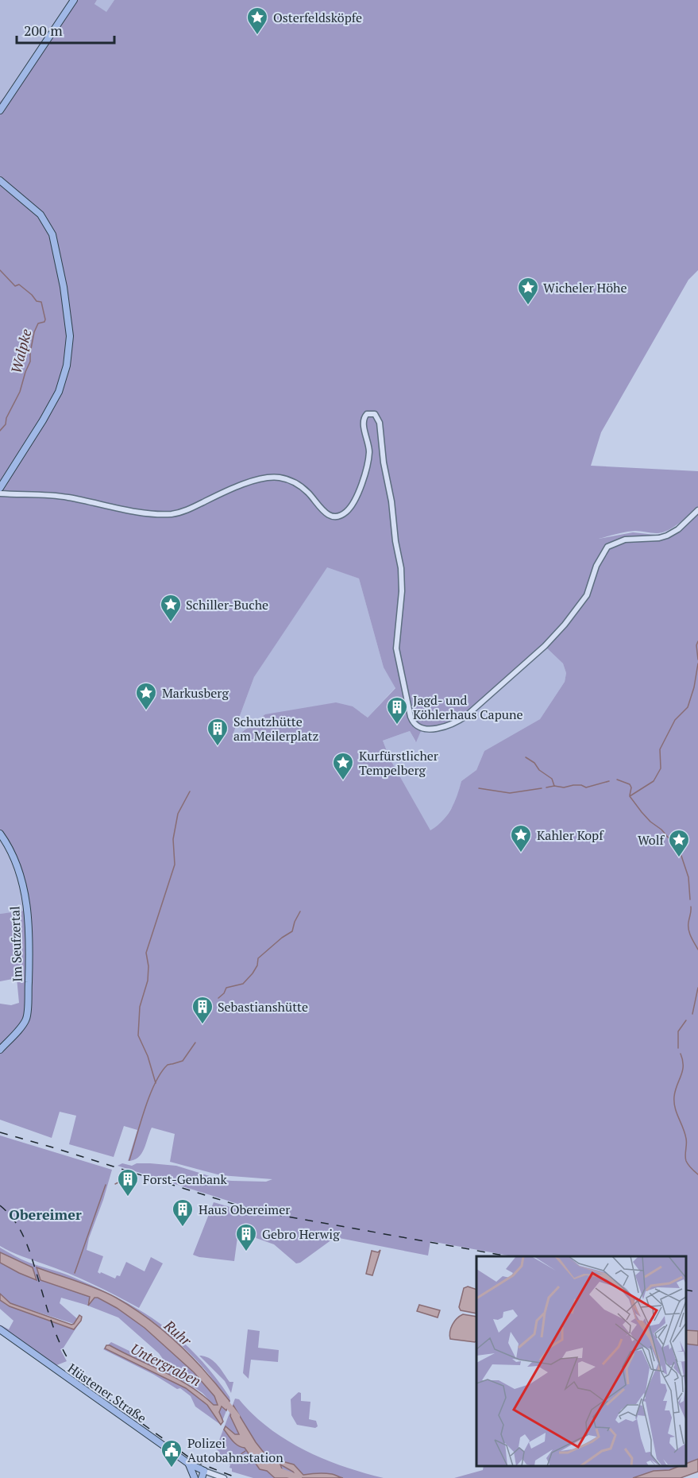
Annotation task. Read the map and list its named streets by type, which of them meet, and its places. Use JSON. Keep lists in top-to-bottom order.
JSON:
{
  "streets": {
    "main road": ["Im Seufzertal", "Hüstener Straße"]
  },
  "districts": ["Obereimer"],
  "water": ["Walpke", "Ruhr", "Untergraben"],
  "places": {
    "place": [
      "Osterfeldsköpfe",
      "Wicheler Höhe",
      "Schiller-Buche",
      "Markusberg",
      "Kurfürstlicher Tempelberg",
      "Kahler Kopf",
      "Wolf"
    ],
    "building": [
      "Jagd- und Köhlerhaus Capune",
      "Schutzhütte am Meilerplatz",
      "Sebastianshütte",
      "Forst-Genbank",
      "Haus Obereimer",
      "Gebro Herwig"
    ],
    "public building": ["Polizei Autobahnstation"]
  },
  "scale_bar": "200 m"
}
